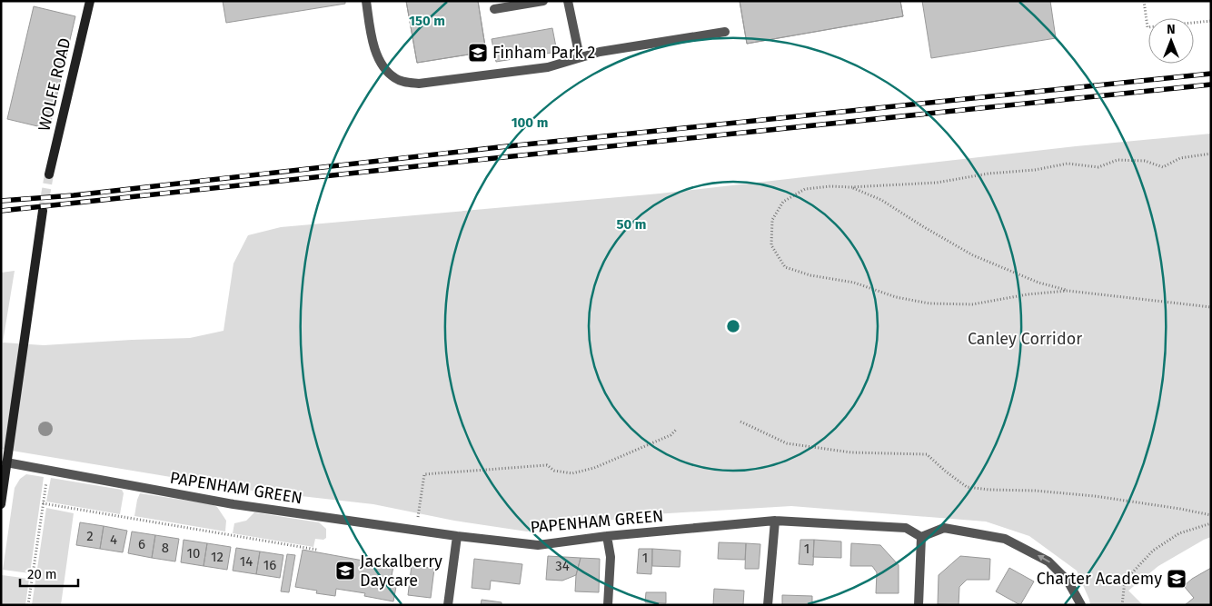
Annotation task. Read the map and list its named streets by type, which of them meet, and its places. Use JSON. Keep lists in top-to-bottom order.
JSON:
{
  "streets": {
    "street": ["WOLFE ROAD", "PAPENHAM GREEN"]
  },
  "parks": ["Canley Corridor"],
  "places": {
    "school or university": ["Finham Park 2", "Jackalberry Daycare", "Charter Academy"]
  },
  "house_numbers": [
    "2",
    "4",
    "6",
    "8",
    "1",
    "10",
    "12",
    "1",
    "14",
    "16",
    "34"
  ],
  "scale_bar": "20 m",
  "north": "top",
  "rings": ["150 m", "100 m", "50 m"]
}
